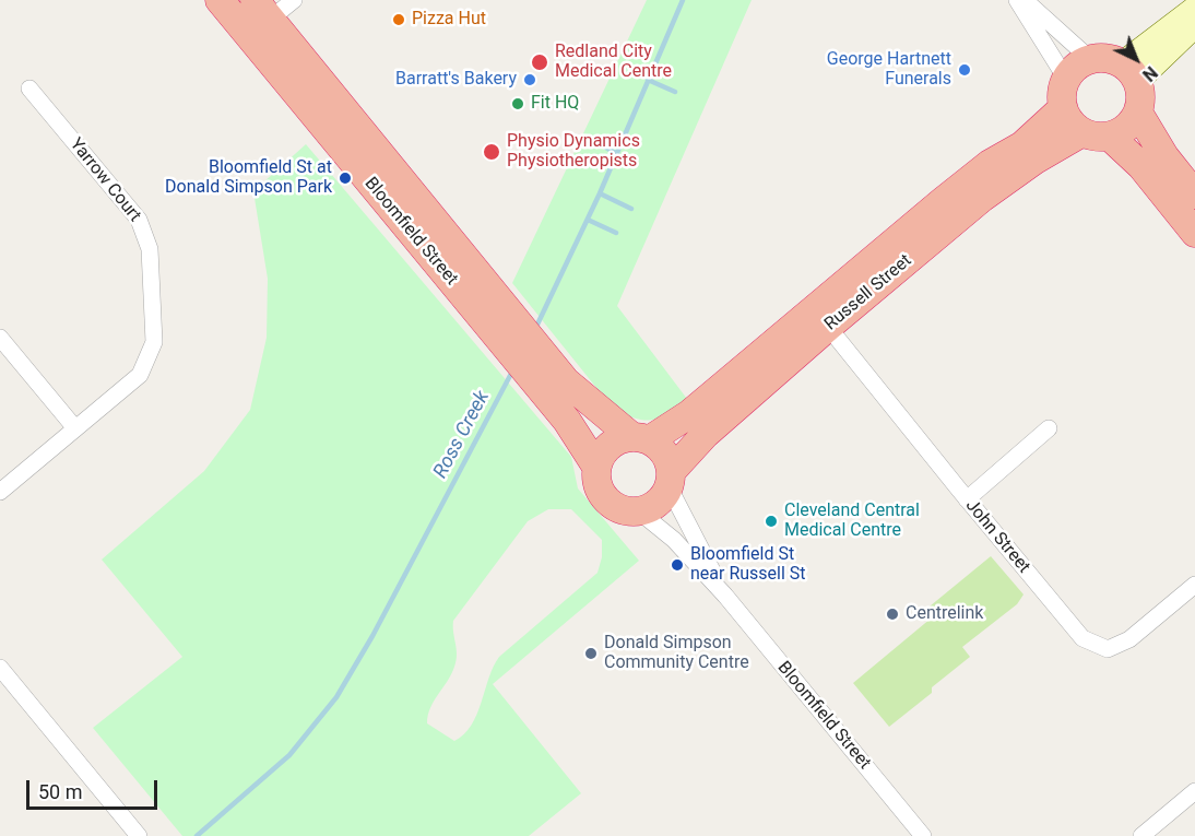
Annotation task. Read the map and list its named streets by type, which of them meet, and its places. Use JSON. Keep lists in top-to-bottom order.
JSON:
{
  "streets": {
    "highway": ["Bloomfield Street", "Russell Street"],
    "street": ["Yarrow Court", "John Street"]
  },
  "crossings": [
    ["Bloomfield Street", "Russell Street"],
    ["Russell Street", "John Street"]
  ],
  "water": ["Ross Creek"],
  "places": [
    "Pizza Hut",
    "Redland City Medical Centre",
    "George Hartnett Funerals",
    "Barratt's Bakery",
    "Fit HQ",
    "Physio Dynamics Physiotheropists",
    "Bloomfield St at Donald Simpson Park",
    "Cleveland Central Medical Centre",
    "Bloomfield St near Russell St",
    "Centrelink",
    "Donald Simpson Community Centre"
  ],
  "scale_bar": "50 m",
  "north": "bottom right"
}
